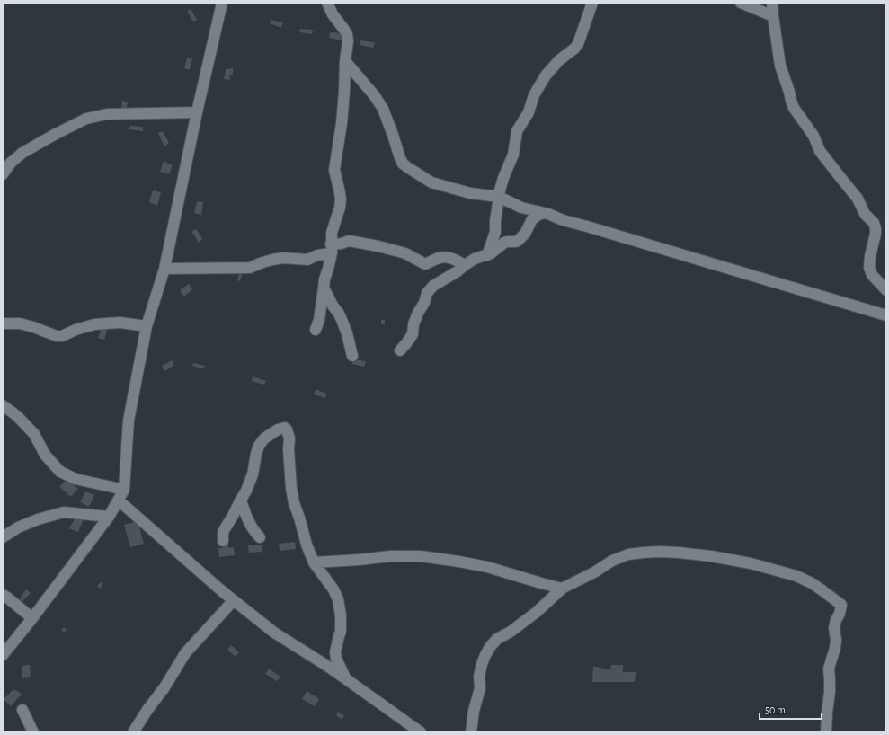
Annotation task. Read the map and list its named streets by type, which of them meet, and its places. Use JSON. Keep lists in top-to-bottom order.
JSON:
{
  "scale_bar": "50 m"
}
